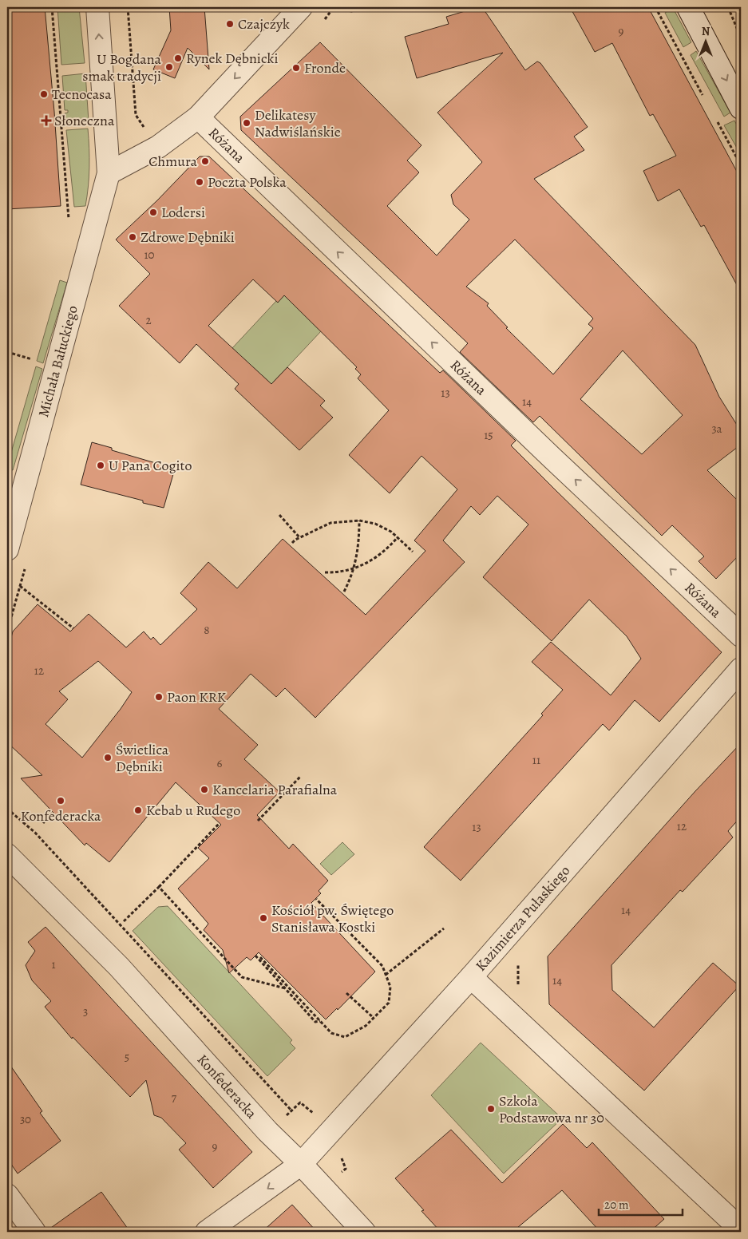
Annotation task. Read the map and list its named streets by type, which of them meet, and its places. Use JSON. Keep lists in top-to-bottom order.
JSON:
{
  "streets": {
    "street": [
      "Różana",
      "Michała Bałuckiego",
      "Kazimierza Pułaskiego",
      "Konfederacka"
    ]
  },
  "crossings": [
    ["Kazimierza Pułaskiego", "Konfederacka"]
  ],
  "one_way": ["Różana"],
  "places": {
    "other": [
      "Czajczyk",
      "Rynek Dębnicki",
      "U Bogdana smak tradycji",
      "Fronde",
      "Tecnocasa",
      "Delikatesy Nadwiślańskie",
      "Chmura",
      "Poczta Polska",
      "Lodersi",
      "Zdrowe Dębniki",
      "U Pana Cogito",
      "Paon KRK",
      "Świetlica Dębniki",
      "Kancelaria Parafialna",
      "Konfederacka",
      "Kebab u Rudego",
      "Kościół pw. Świętego Stanisława Kostki",
      "Szkoła Podstawowa nr 30"
    ],
    "health": ["Słoneczna"]
  },
  "house_numbers": [
    "9",
    "10",
    "2",
    "13",
    "14",
    "3a",
    "15",
    "8",
    "12",
    "11",
    "6",
    "12",
    "13",
    "14",
    "1",
    "14",
    "3",
    "5",
    "7",
    "30",
    "9"
  ],
  "scale_bar": "20 m",
  "north": "top"
}
